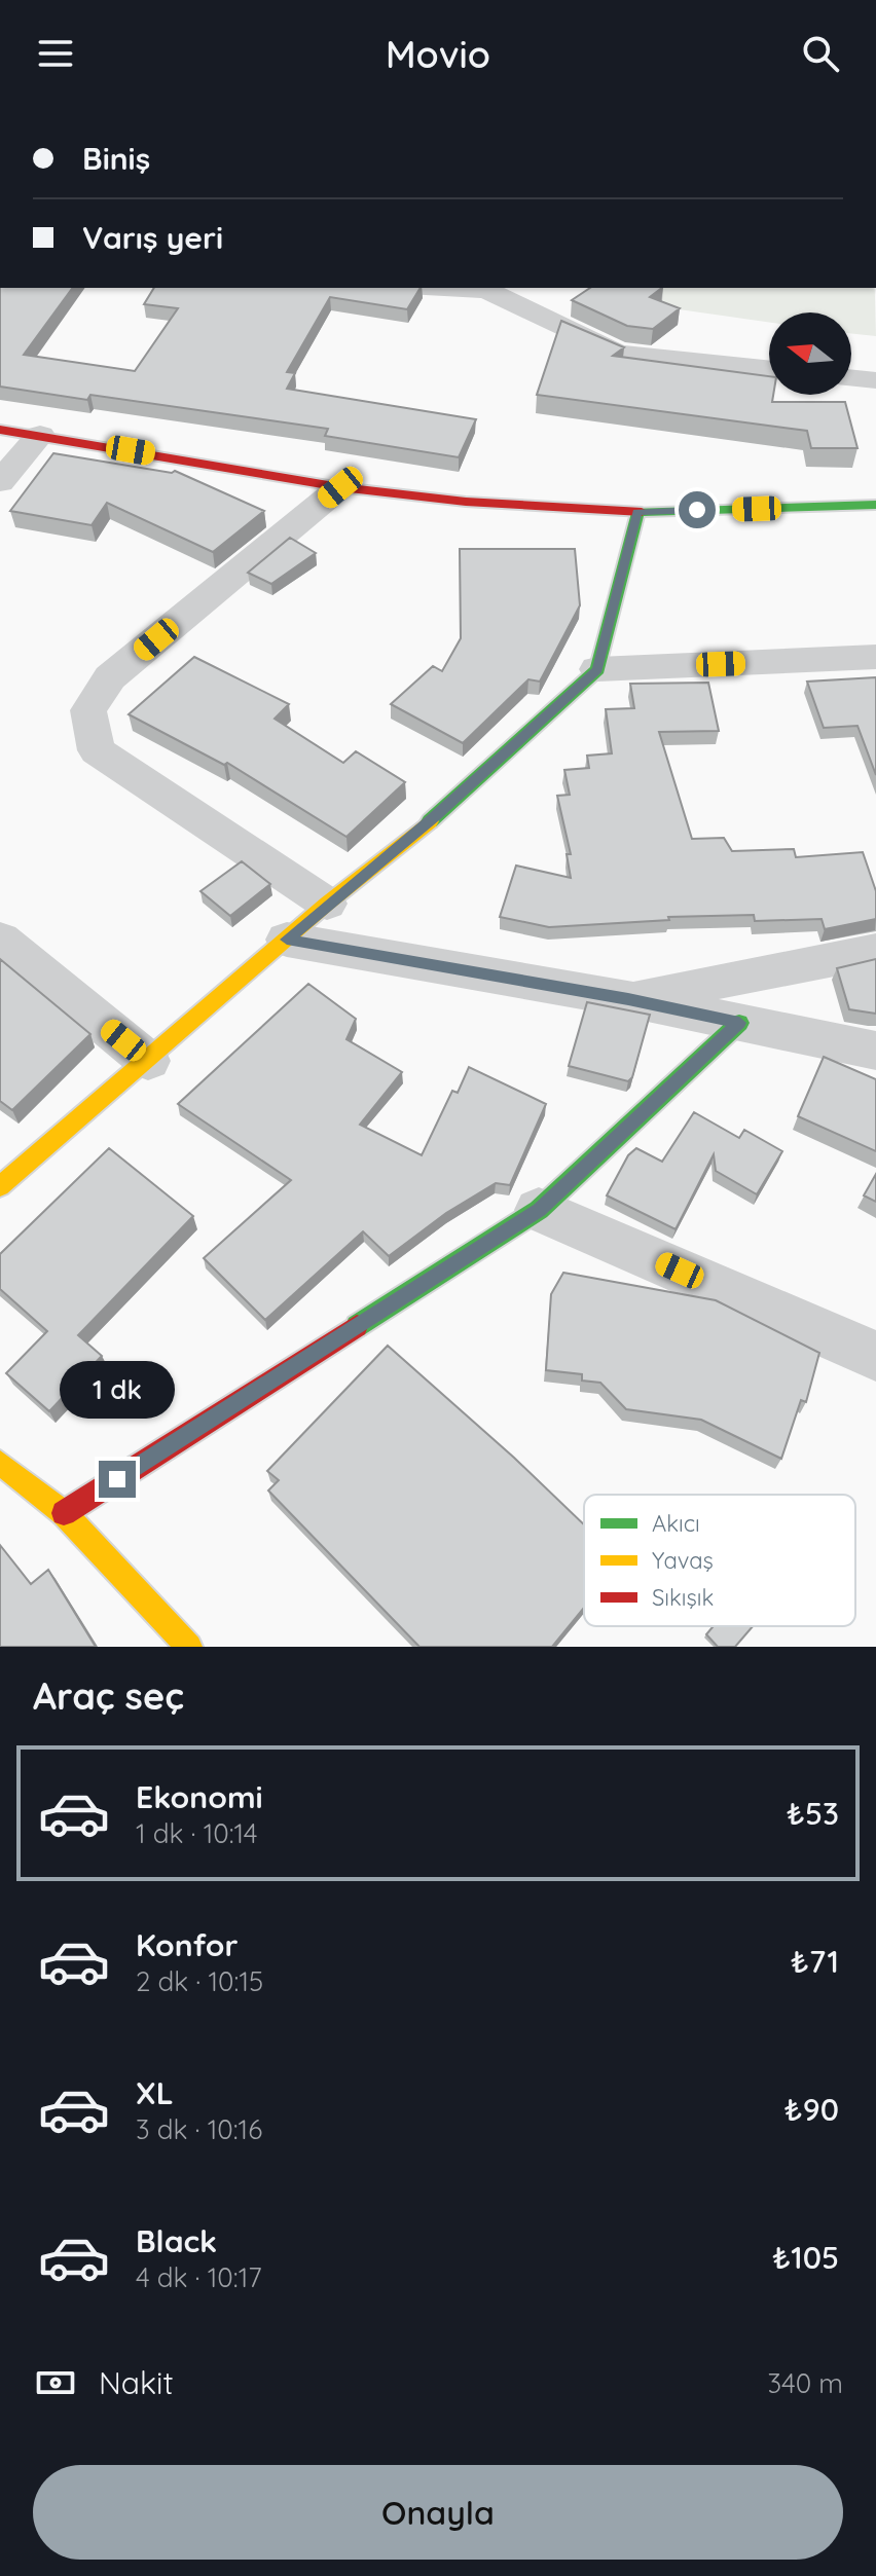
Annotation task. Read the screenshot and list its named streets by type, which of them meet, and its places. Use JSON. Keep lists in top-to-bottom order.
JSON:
{
  "legend": ["Akıcı", "Yavaş", "Sıkışık"],
  "north": "left",
  "page": {
    "header": "Movio",
    "banner": ["Biniş", "Varış yeri"],
    "bubble": "1 dk",
    "heading": "Araç seç",
    "list": [
      {
        "name": "Ekonomi",
        "note": "1 dk · 10:14",
        "value": "₺53"
      },
      {
        "name": "Konfor",
        "note": "2 dk · 10:15",
        "value": "₺71"
      },
      {
        "name": "XL",
        "note": "3 dk · 10:16",
        "value": "₺90"
      },
      {
        "name": "Black",
        "note": "4 dk · 10:17",
        "value": "₺105"
      }
    ],
    "pay": ["Nakit", "340 m"],
    "buttons": "Onayla"
  }
}
